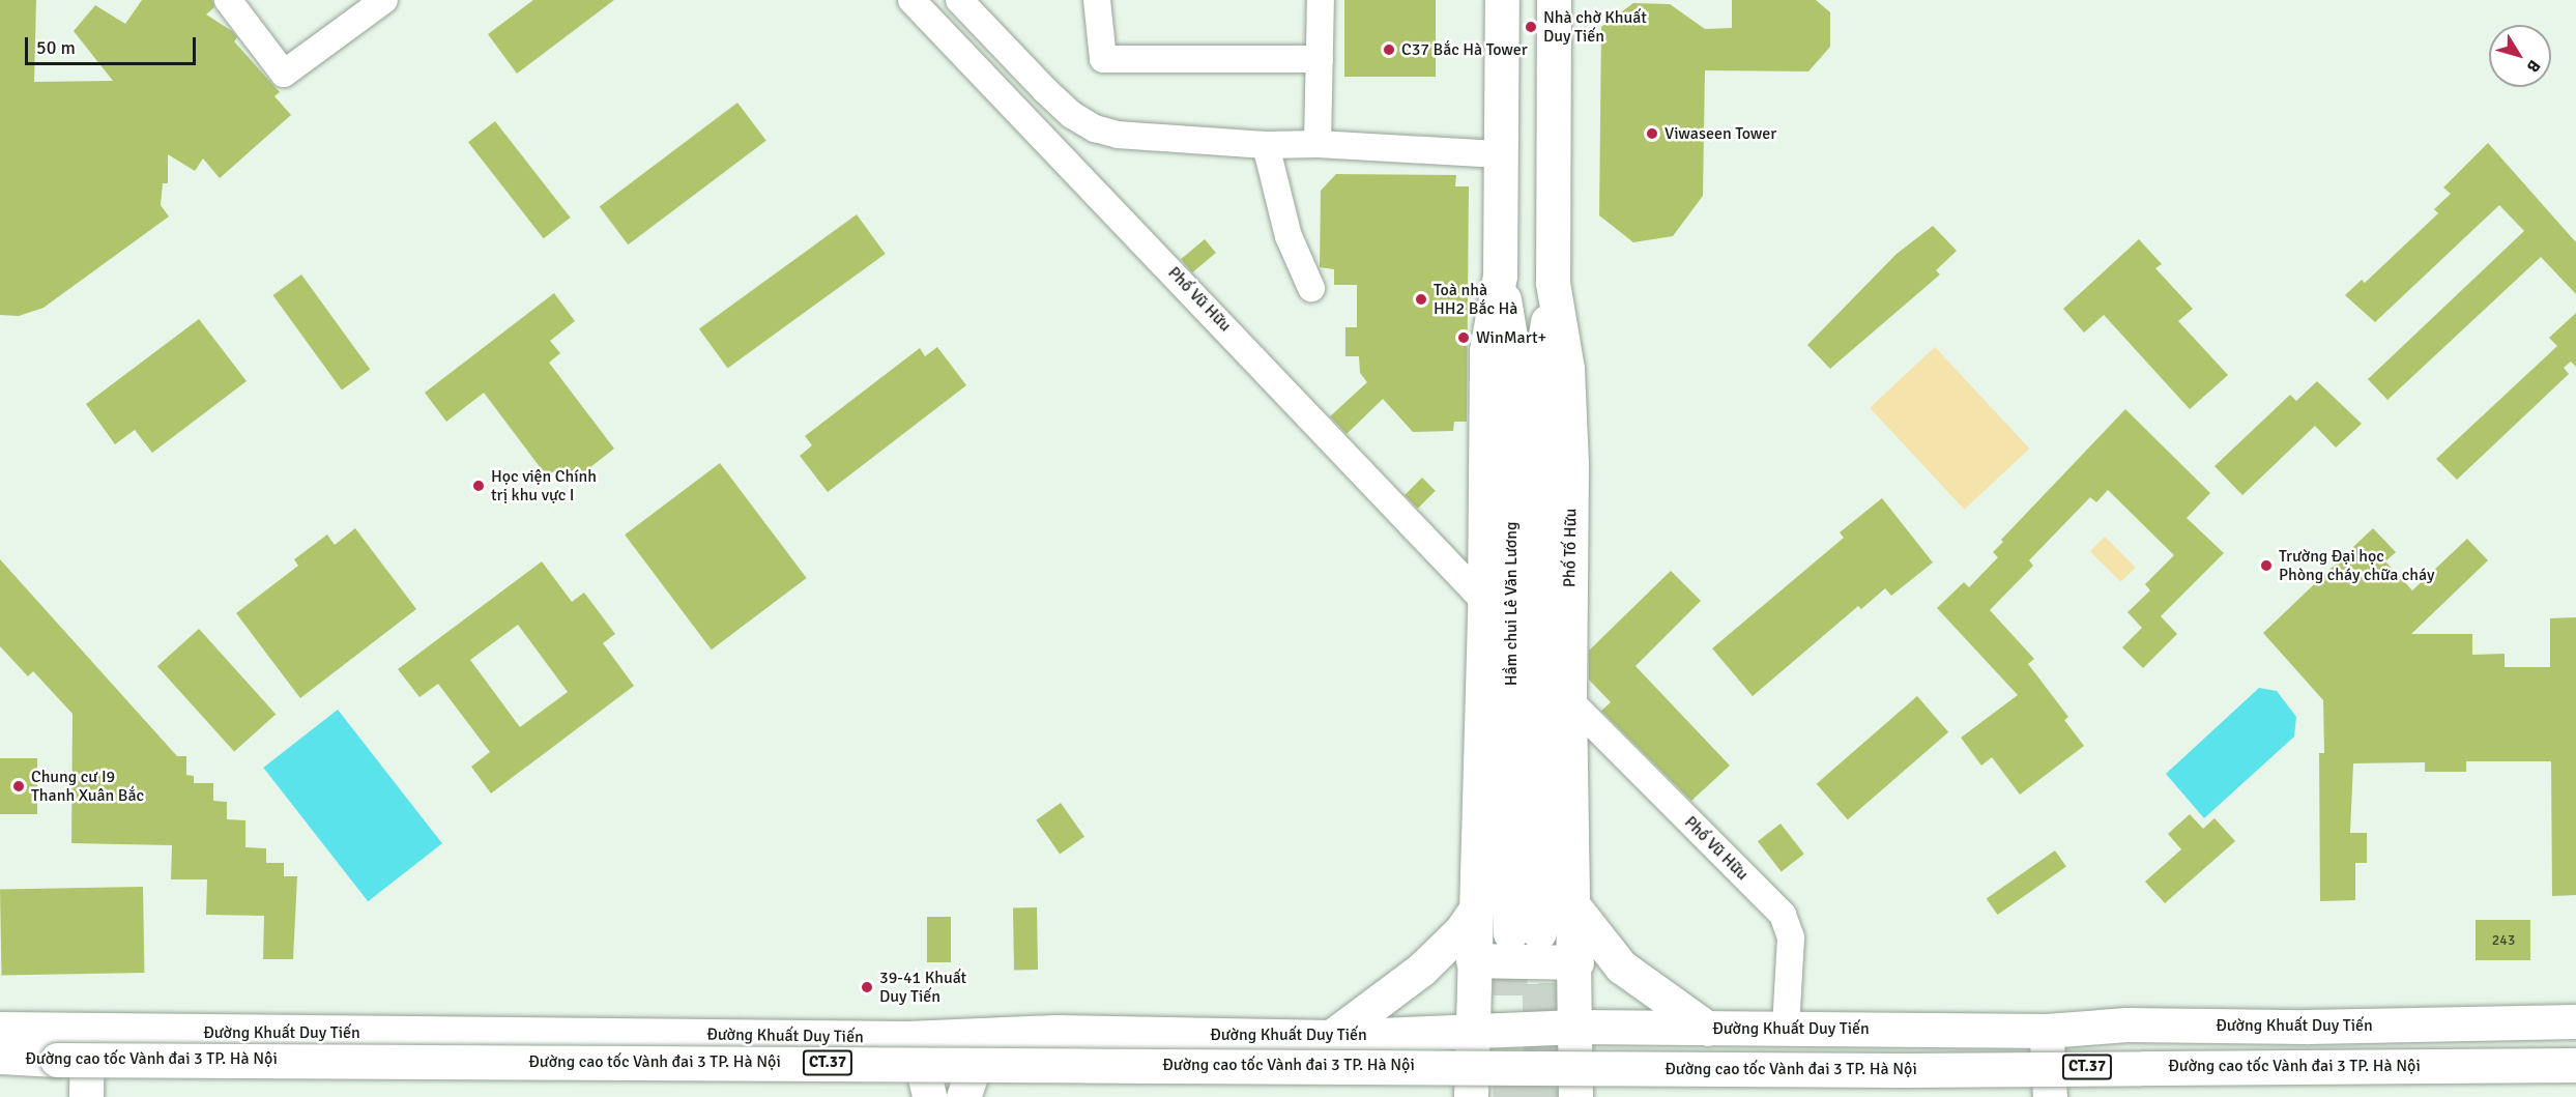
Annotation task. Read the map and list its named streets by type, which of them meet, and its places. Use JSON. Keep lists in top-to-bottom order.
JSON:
{
  "streets": {
    "main road": [
      "Phố Tố Hữu",
      "Hầm chui Lê Văn Lương",
      "Đường Khuất Duy Tiến",
      "Đường cao tốc Vành đai 3 TP. Hà Nội",
      "CT.37"
    ],
    "street": ["Phố Vũ Hữu"]
  },
  "crossings": [
    ["Phố Vũ Hữu", "Phố Tố Hữu"],
    ["Phố Vũ Hữu", "Đường Khuất Duy Tiến"],
    ["Phố Tố Hữu", "Hầm chui Lê Văn Lương"],
    ["Phố Tố Hữu", "Đường Khuất Duy Tiến"]
  ],
  "places": [
    "Nhà chờ Khuất Duy Tiến",
    "C37 Bắc Hà Tower",
    "Viwaseen Tower",
    "Toà nhà HH2 Bắc Hà",
    "WinMart+",
    "Học viện Chính trị khu vực I",
    "Trường Đại học Phòng cháy chữa cháy",
    "Chung cư I9 Thanh Xuân Bắc",
    "39-41 Khuất Duy Tiến"
  ],
  "house_numbers": ["243"],
  "scale_bar": "50 m",
  "north": "bottom right"
}
